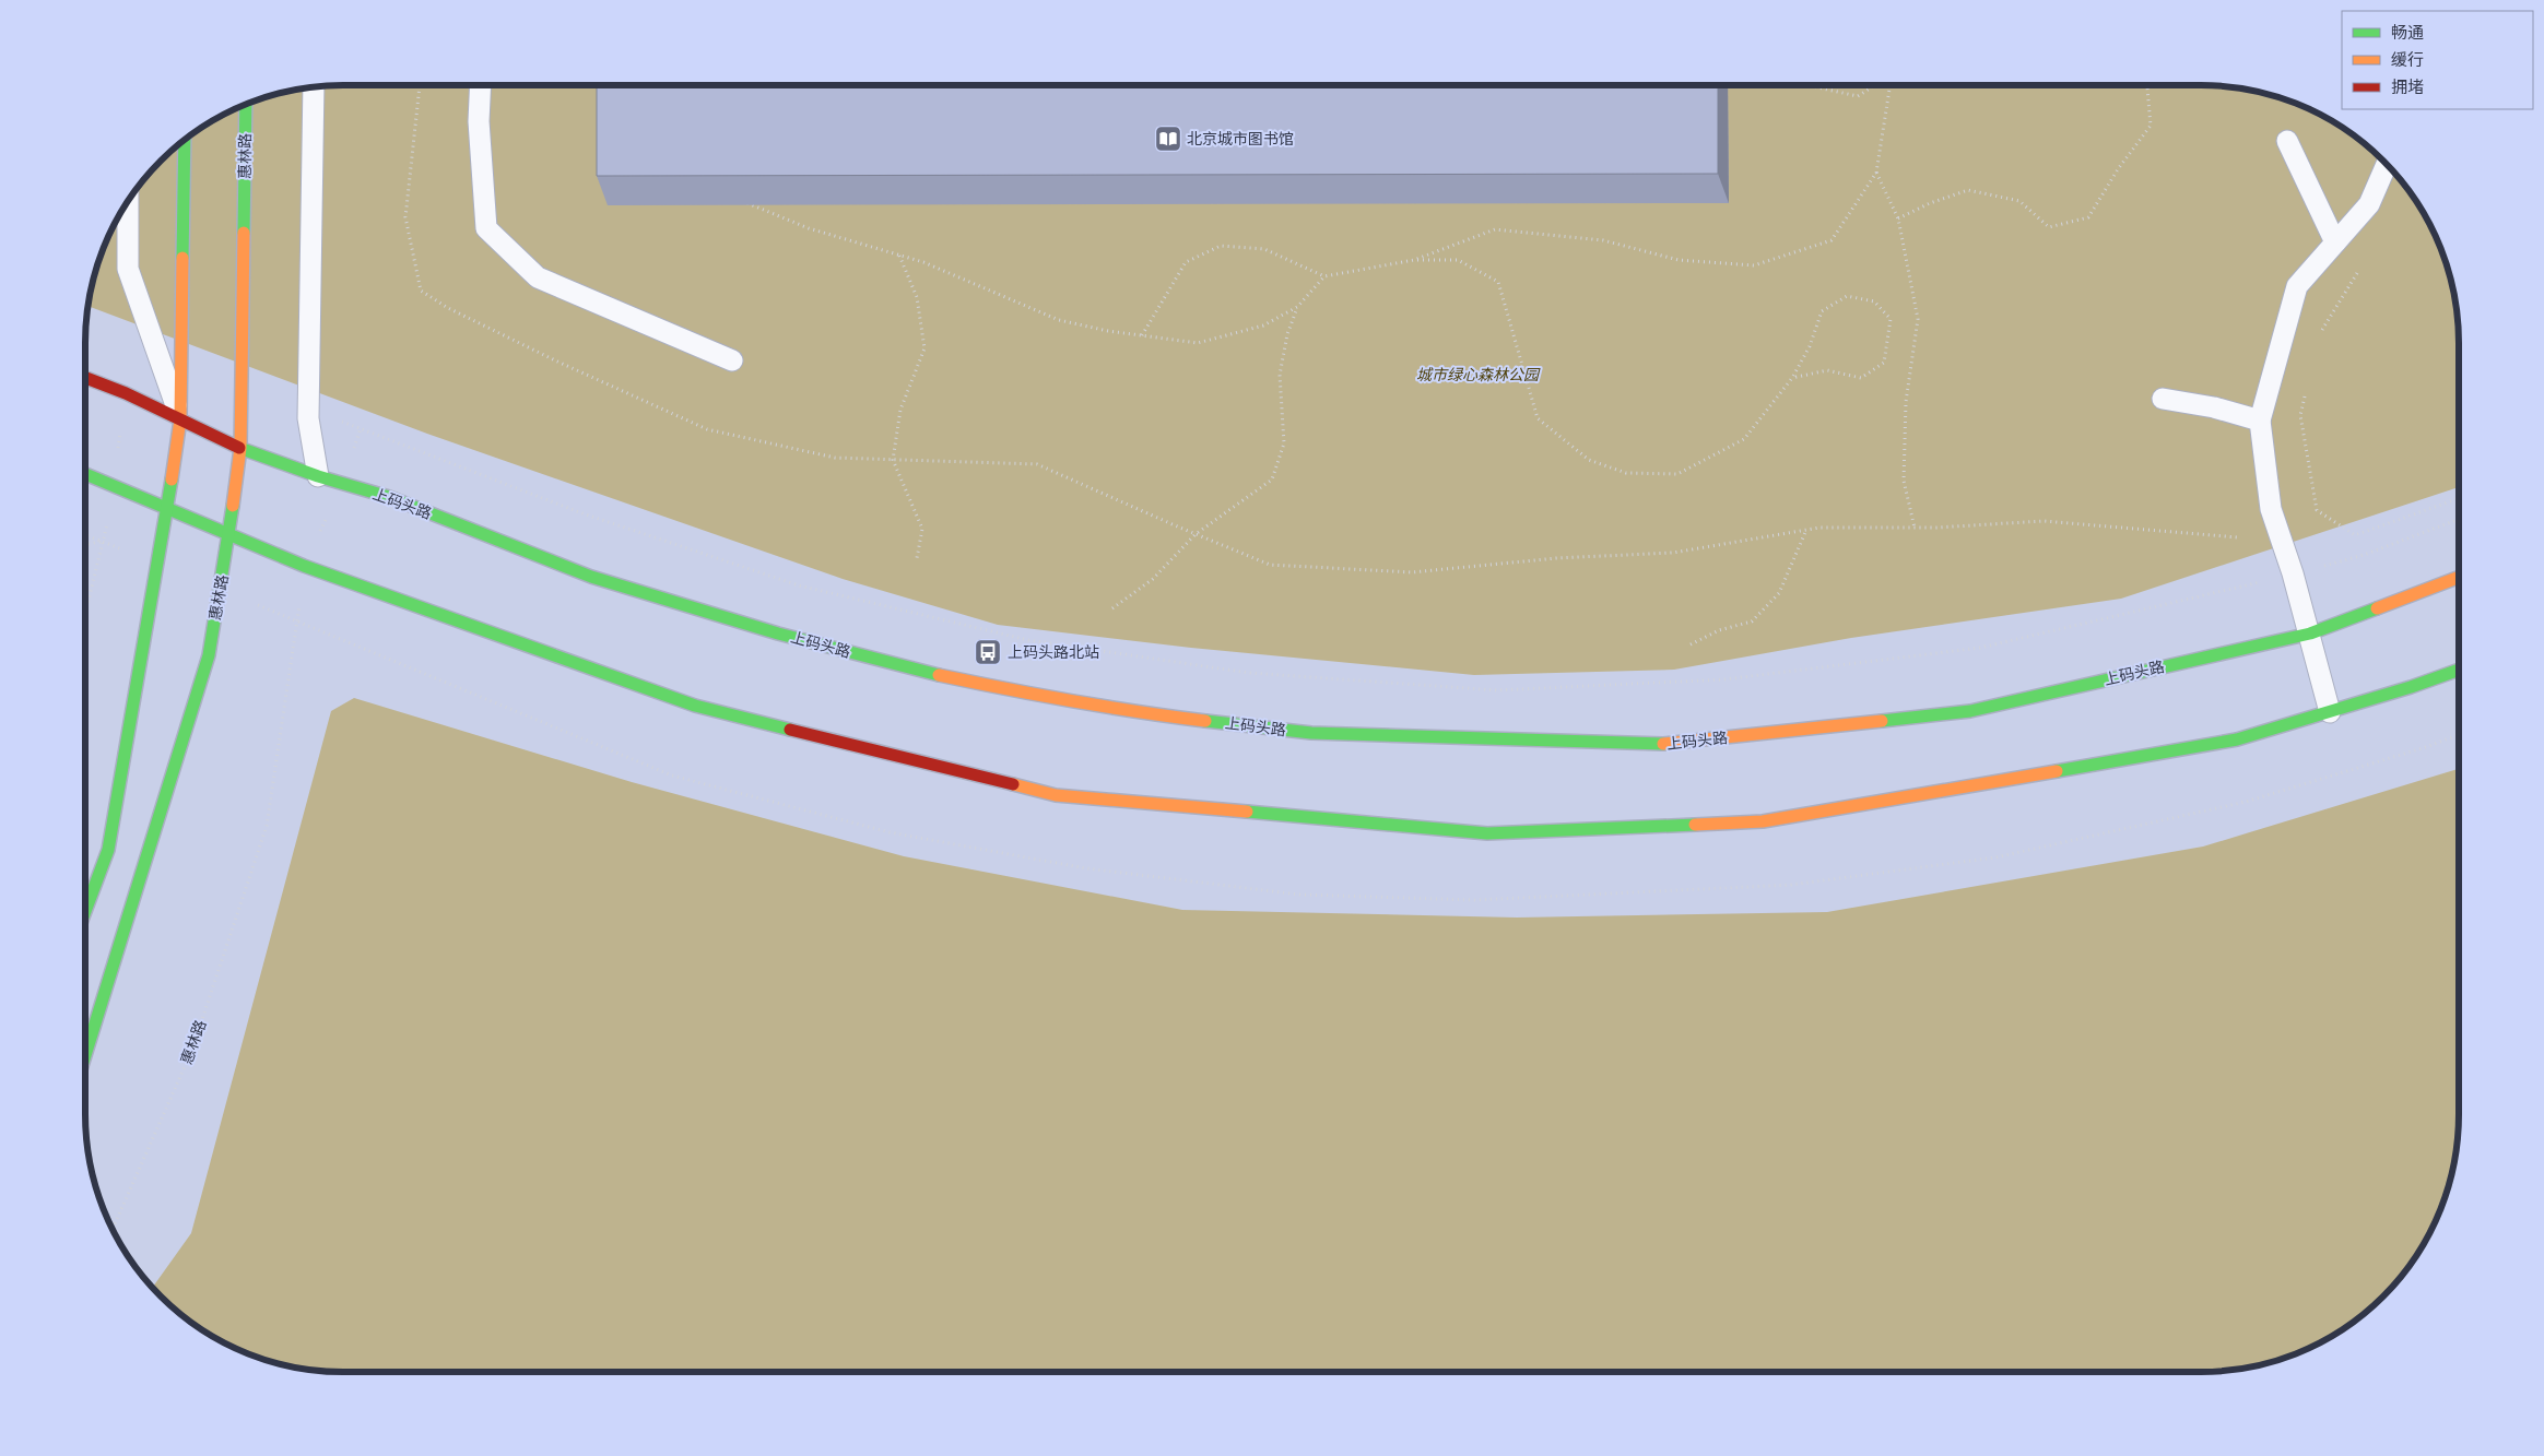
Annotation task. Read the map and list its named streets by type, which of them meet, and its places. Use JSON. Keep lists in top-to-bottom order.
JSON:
{
  "streets": {
    "main road": ["惠林路", "上码头路"]
  },
  "crossings": [
    ["惠林路", "上码头路"]
  ],
  "parks": ["城市绿心森林公园"],
  "places": {
    "library": ["北京城市图书馆"],
    "bus stop": ["上码头路北站"]
  },
  "legend": ["畅通", "缓行", "拥堵"]
}
